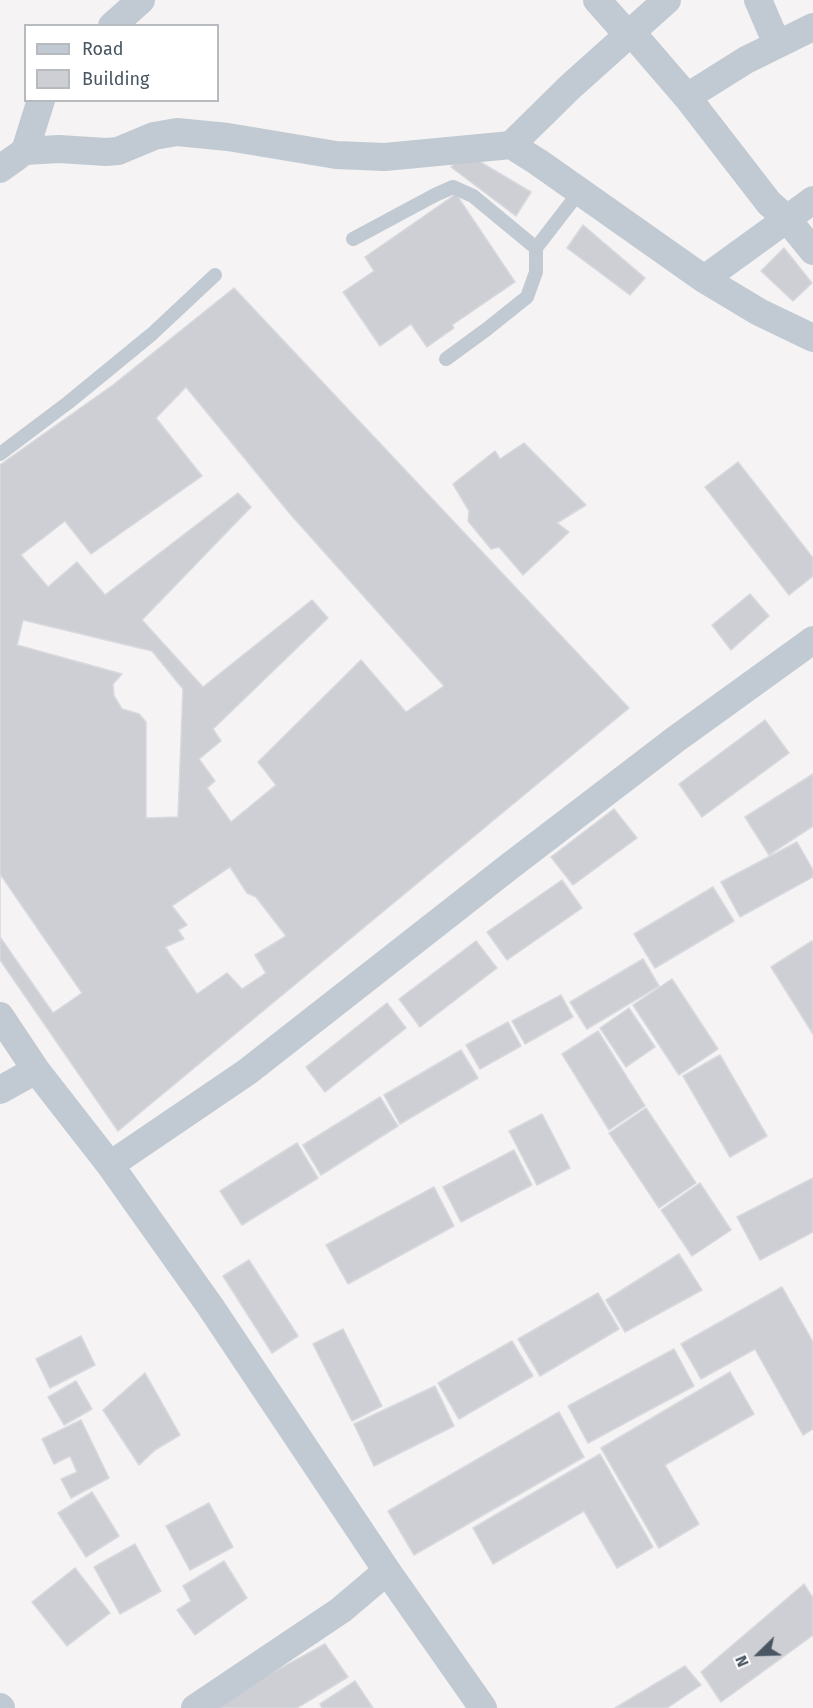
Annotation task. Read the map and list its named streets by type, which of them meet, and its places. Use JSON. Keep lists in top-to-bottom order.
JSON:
{
  "legend": ["Road", "Building"],
  "north": "bottom left"
}
